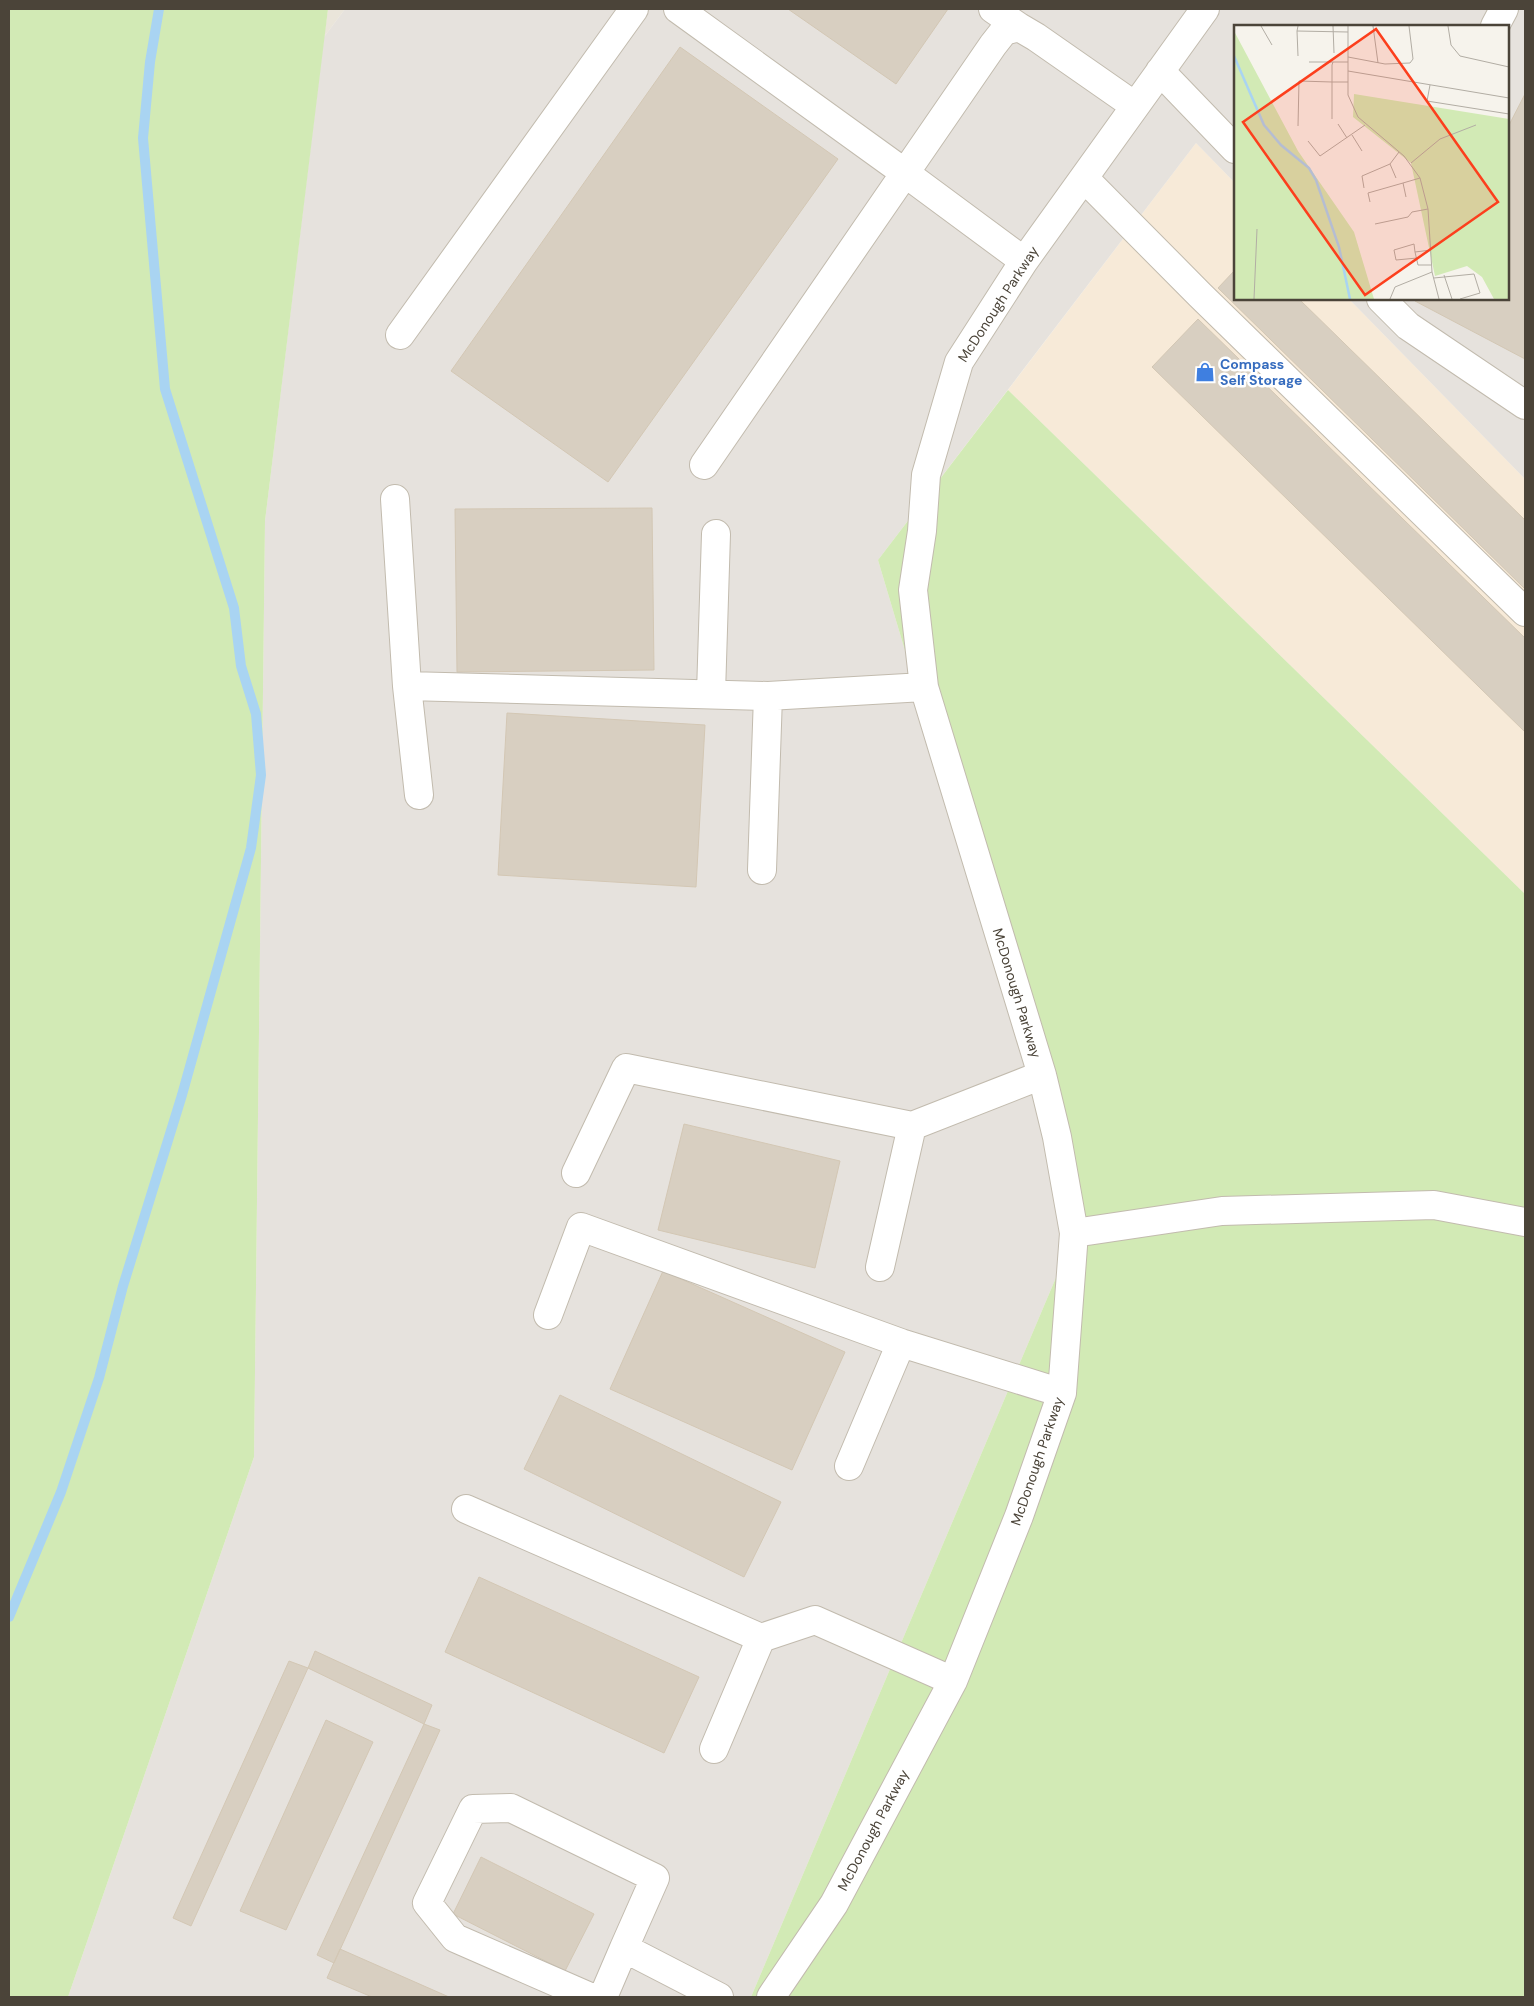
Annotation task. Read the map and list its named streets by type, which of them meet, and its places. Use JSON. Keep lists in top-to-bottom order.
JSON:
{
  "streets": {
    "street": ["McDonough Parkway"]
  },
  "places": {
    "shop": ["Compass Self Storage"]
  }
}
